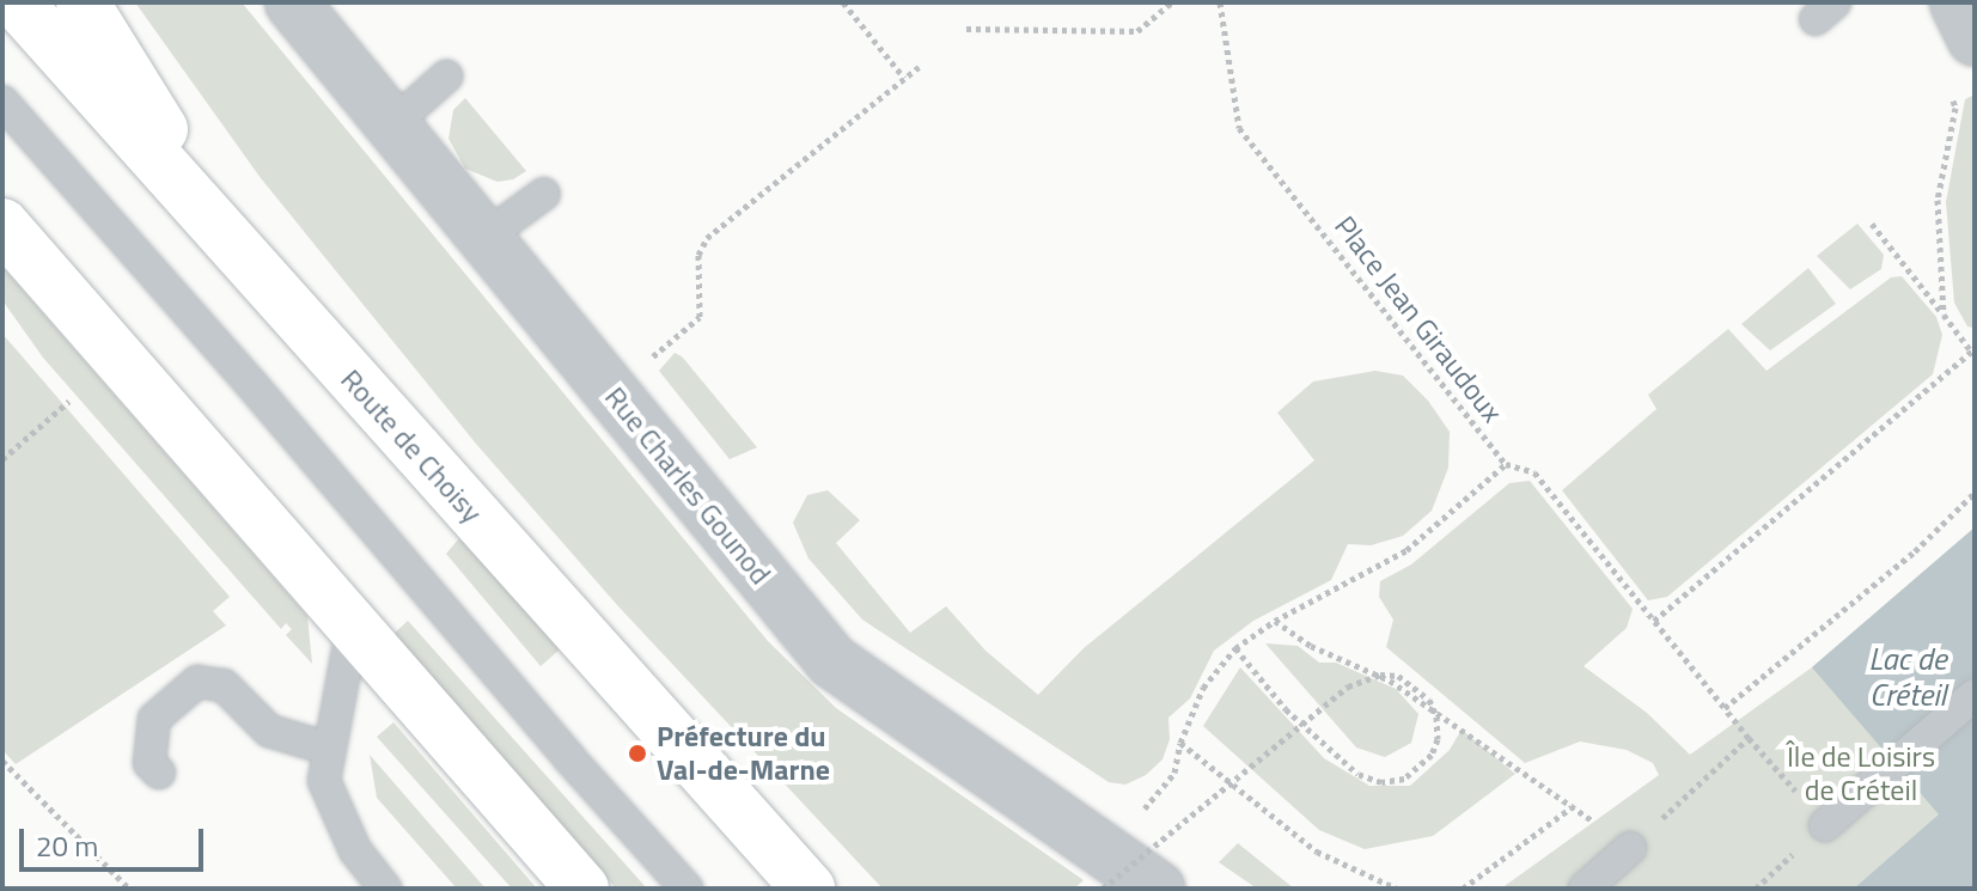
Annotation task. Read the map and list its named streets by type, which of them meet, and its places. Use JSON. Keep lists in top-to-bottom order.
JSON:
{
  "streets": {
    "main road": ["Route de Choisy"],
    "street": ["Rue Charles Gounod"],
    "path": ["Place Jean Giraudoux"]
  },
  "water": ["Lac de Créteil"],
  "parks": ["Île de Loisirs de Créteil"],
  "places": ["Préfecture du Val-de-Marne"],
  "scale_bar": "20 m"
}
